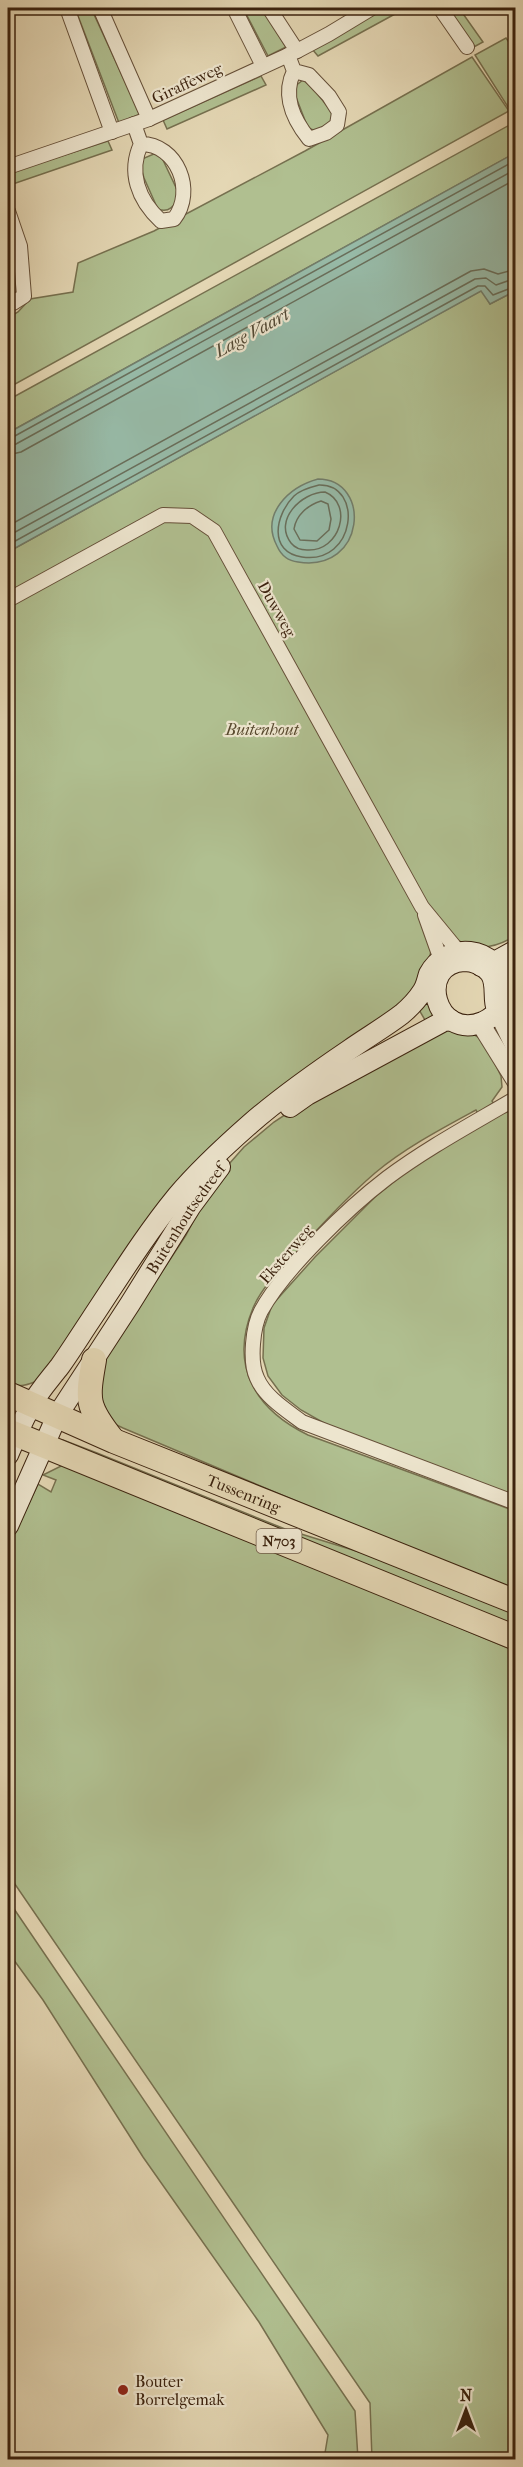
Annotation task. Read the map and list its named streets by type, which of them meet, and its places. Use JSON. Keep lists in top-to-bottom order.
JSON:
{
  "streets": {
    "highway": ["Tussenring", "N703"],
    "main road": ["Buitenhoutsedreef"],
    "street": ["Giraffeweg", "Duwweg", "Eksterweg"]
  },
  "crossings": [
    ["Duwweg", "Buitenhoutsedreef"],
    ["Buitenhoutsedreef", "Tussenring"]
  ],
  "water": ["Lage Vaart"],
  "parks": ["Buitenhout"],
  "places": ["Bouter Borrelgemak"],
  "north": "top"
}
